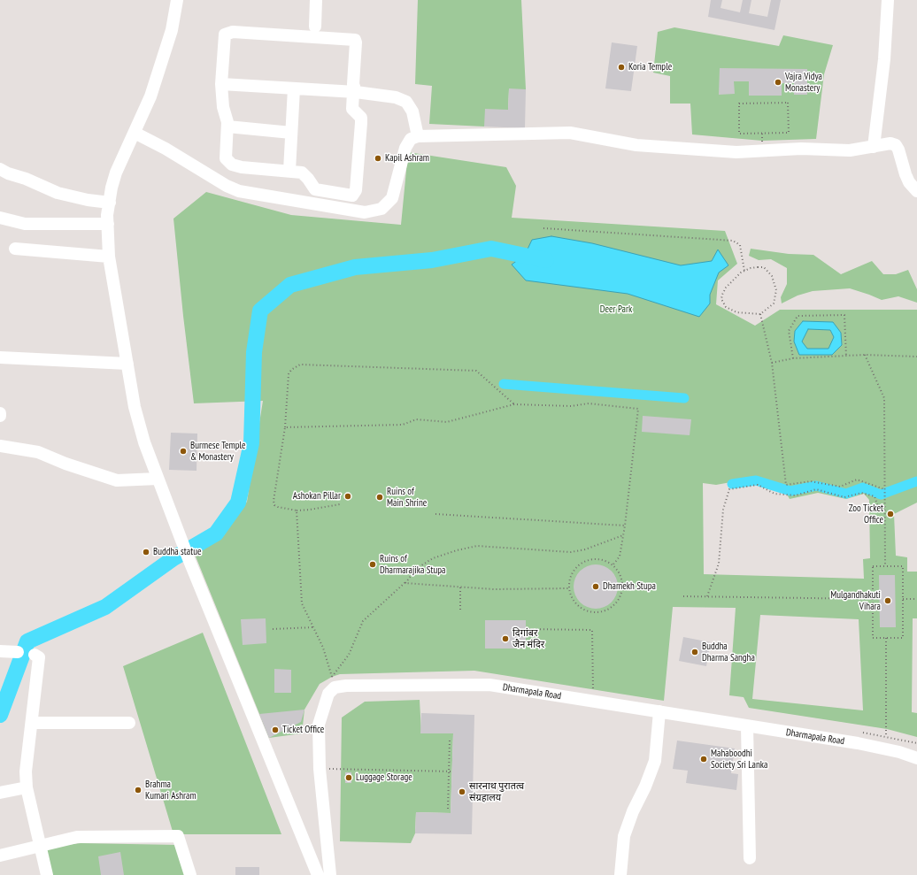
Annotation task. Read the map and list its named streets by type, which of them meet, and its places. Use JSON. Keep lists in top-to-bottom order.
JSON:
{
  "streets": {
    "street": ["Dharmapala Road"]
  },
  "parks": ["Deer Park"],
  "places": [
    "Koria Temple",
    "Vajra Vidya Monastery",
    "Kapil Ashram",
    "Burmese Temple & Monastery",
    "Ashokan Pillar",
    "Ruins of Main Shrine",
    "Zoo Ticket Office",
    "Buddha statue",
    "Ruins of Dharmarajika Stupa",
    "Dhamekh Stupa",
    "Mulgandhakuti Vihara",
    "दिगांबर जैन मंदिर",
    "Buddha Dharma Sangha",
    "Ticket Office",
    "Mahaboodhi Society Sri Lanka",
    "Luggage Storage",
    "Brahma Kumari Ashram",
    "सारनाथ पुरातत्व संग्रहालय"
  ]
}
